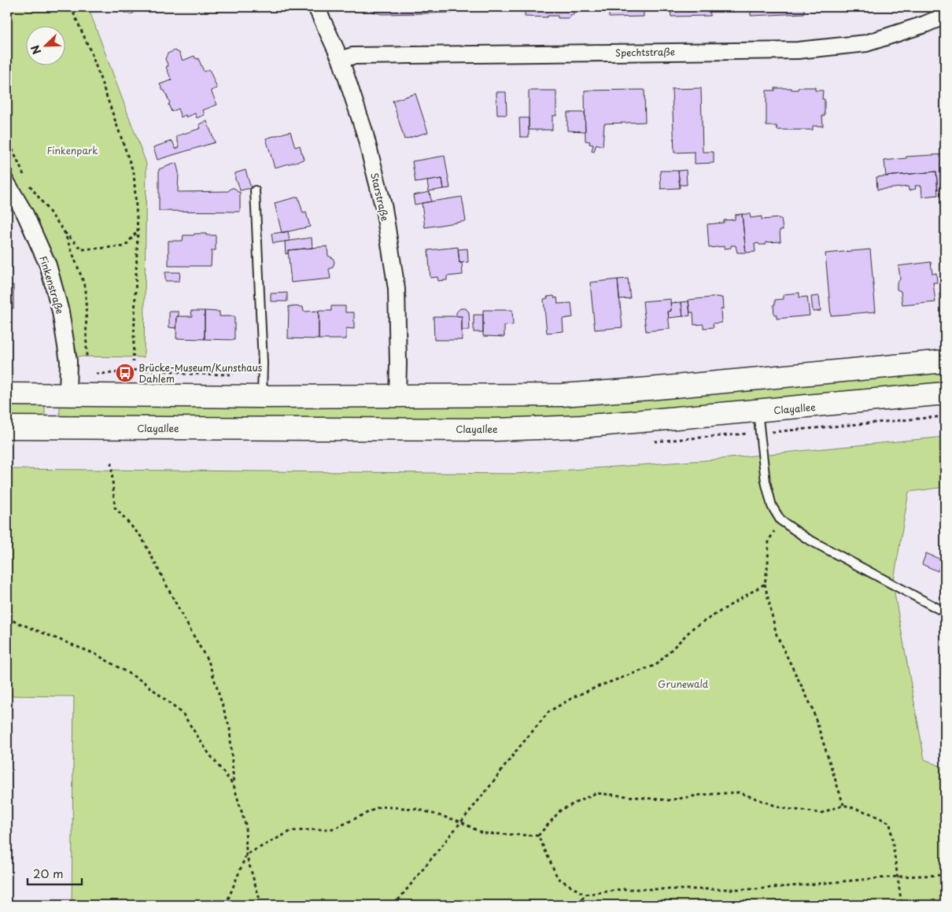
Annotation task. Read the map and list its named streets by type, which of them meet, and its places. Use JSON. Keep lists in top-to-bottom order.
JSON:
{
  "streets": {
    "main road": ["Clayallee"],
    "street": ["Spechtstraße", "Starstraße", "Finkenstraße"]
  },
  "crossings": [
    ["Spechtstraße", "Starstraße"]
  ],
  "parks": ["Finkenpark", "Grunewald"],
  "places": {
    "bus stop": ["Brücke-Museum/Kunsthaus Dahlem"]
  },
  "scale_bar": "20 m",
  "north": "bottom left"
}
